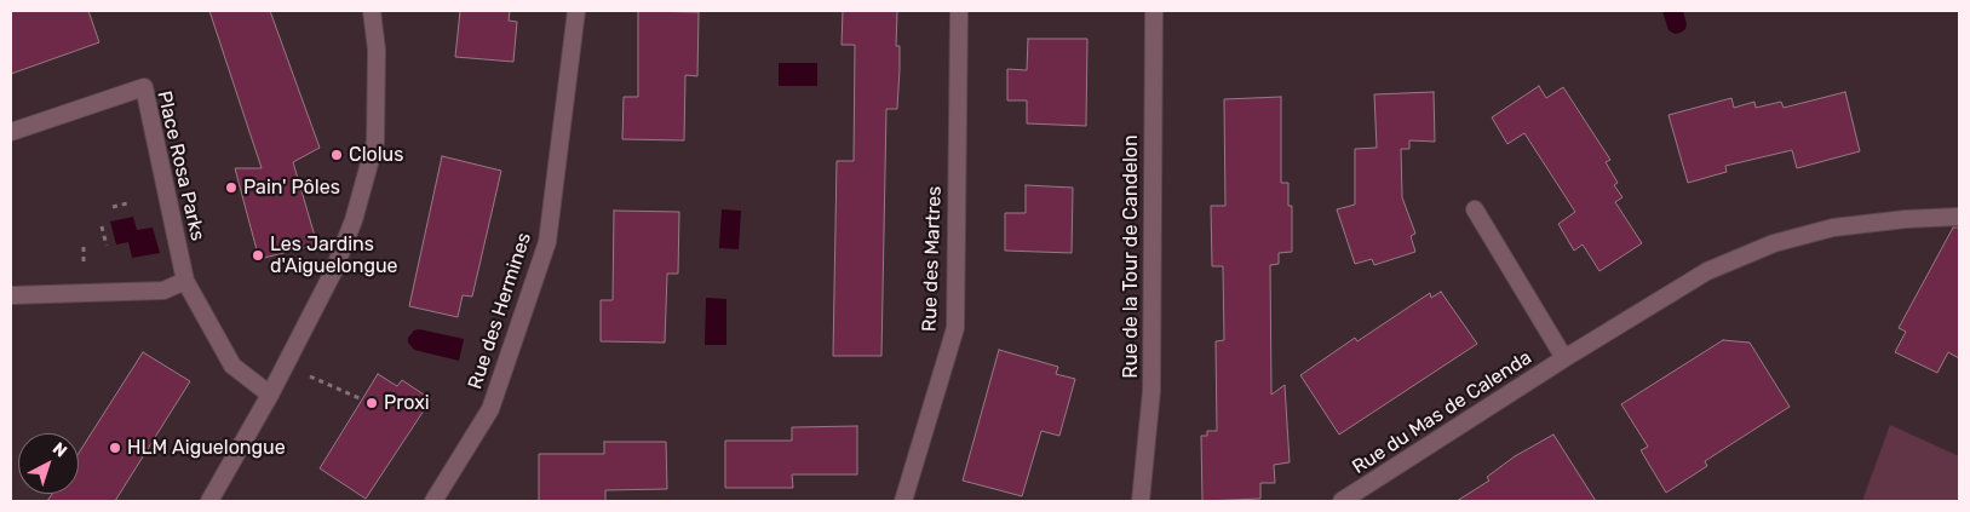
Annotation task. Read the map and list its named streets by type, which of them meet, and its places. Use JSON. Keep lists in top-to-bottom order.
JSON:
{
  "streets": {
    "street": [
      "Place Rosa Parks",
      "Rue de la Tour de Candelon",
      "Rue des Martres",
      "Rue des Hermines",
      "Rue du Mas de Calenda"
    ]
  },
  "places": [
    "Clolus",
    "Pain' Pôles",
    "Les Jardins d'Aiguelongue",
    "Proxi",
    "HLM Aiguelongue"
  ],
  "north": "top right"
}
